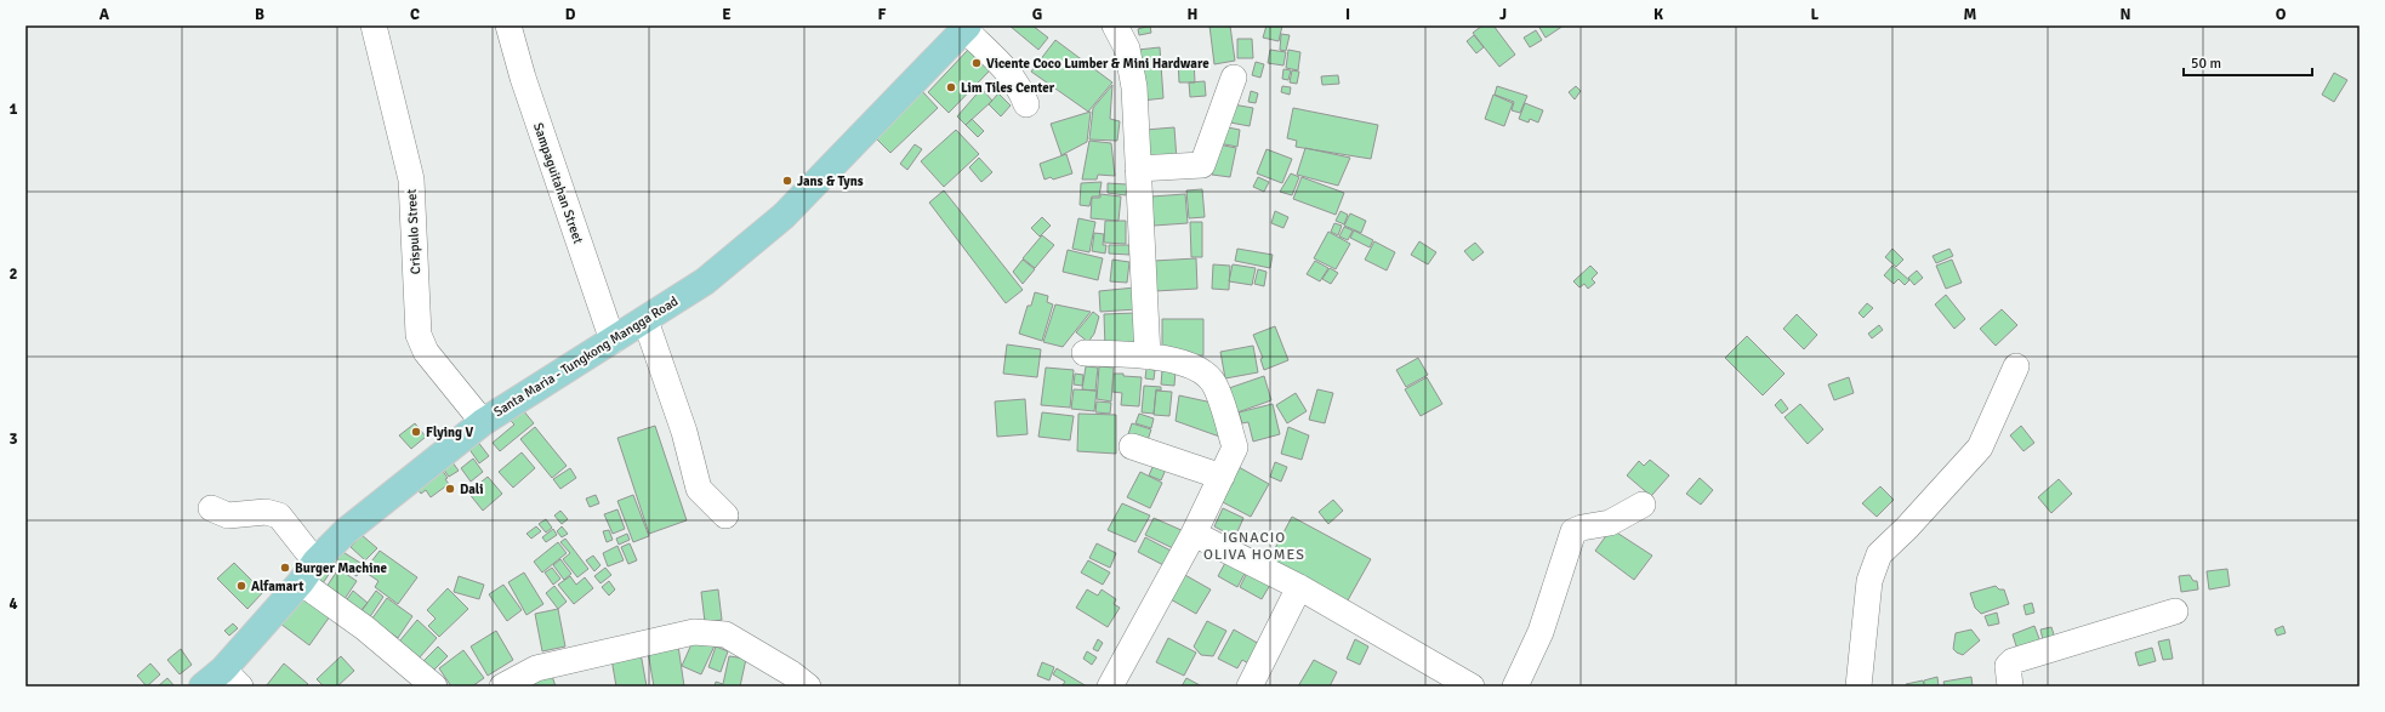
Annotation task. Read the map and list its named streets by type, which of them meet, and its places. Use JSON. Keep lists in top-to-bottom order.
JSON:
{
  "streets": {
    "main road": ["Santa Maria - Tungkong Mangga Road"],
    "street": ["Sampaguitahan Street", "Crispulo Street"]
  },
  "crossings": [
    ["Sampaguitahan Street", "Santa Maria - Tungkong Mangga Road"],
    ["Crispulo Street", "Santa Maria - Tungkong Mangga Road"]
  ],
  "districts": ["IGNACIO OLIVA HOMES"],
  "places": [
    "Vicente Coco Lumber & Mini Hardware",
    "Lim Tiles Center",
    "Jans & Tyns",
    "Flying V",
    "Dali",
    "Burger Machine",
    "Alfamart"
  ],
  "scale_bar": "50 m",
  "grid": {
    "columns": [
      "A",
      "B",
      "C",
      "D",
      "E",
      "F",
      "G",
      "H",
      "I",
      "J",
      "K",
      "L",
      "M",
      "N",
      "O"
    ],
    "rows": [
      "1",
      "2",
      "3",
      "4"
    ]
  }
}
